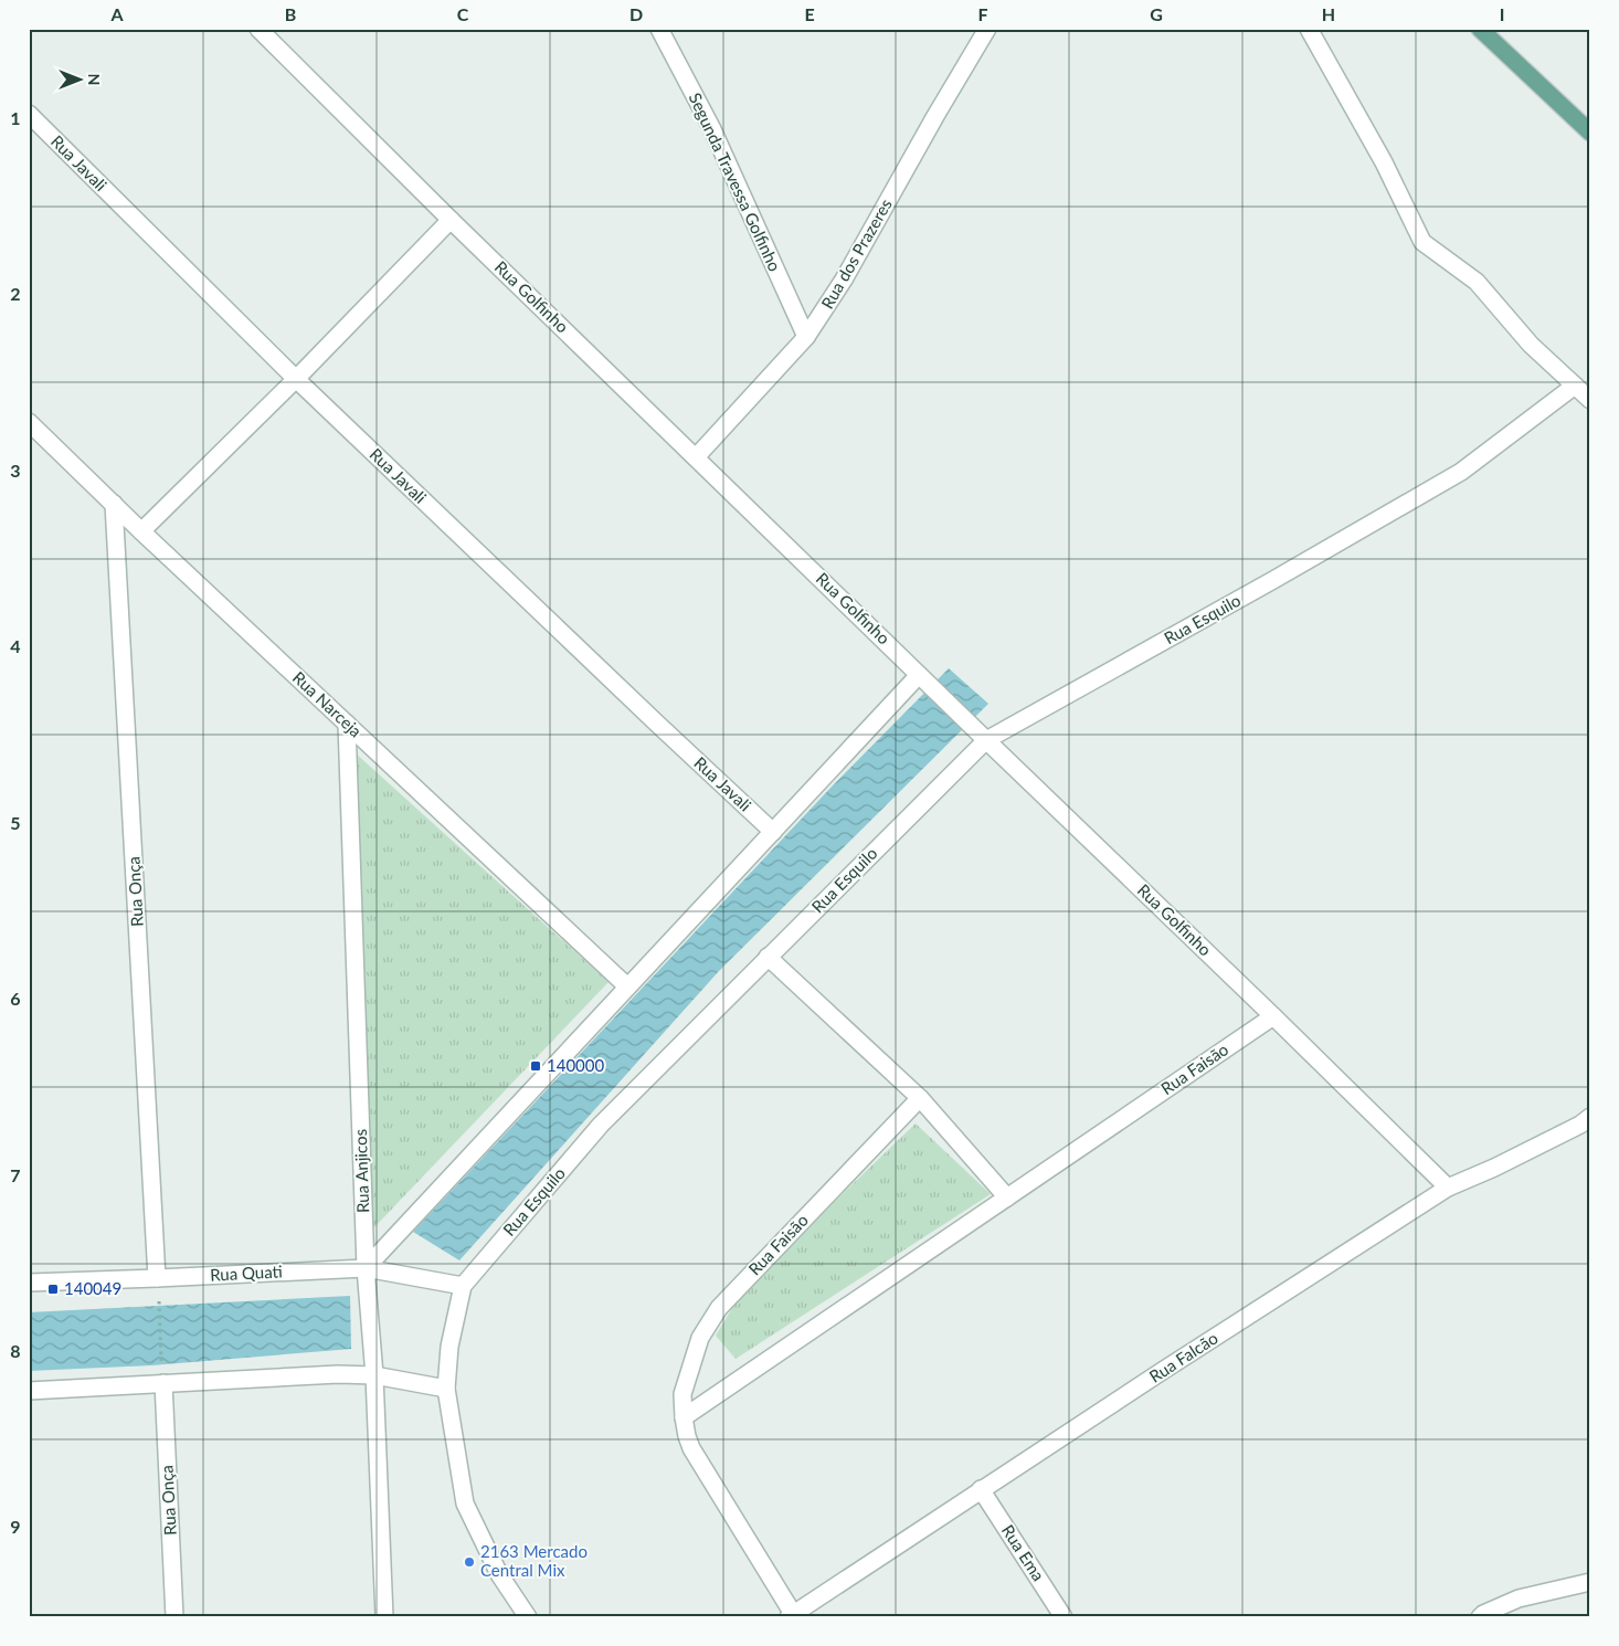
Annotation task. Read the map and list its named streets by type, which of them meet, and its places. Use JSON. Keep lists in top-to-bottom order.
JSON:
{
  "streets": {
    "street": [
      "Rua Javali",
      "Segunda Travessa Golfinho",
      "Rua dos Prazeres",
      "Rua Golfinho",
      "Rua Esquilo",
      "Rua Narceja",
      "Rua Onça",
      "Rua Faisão",
      "Rua Anjicos",
      "Rua Quati",
      "Rua Falcão",
      "Rua Ema"
    ]
  },
  "crossings": [
    ["Segunda Travessa Golfinho", "Rua dos Prazeres"],
    ["Rua dos Prazeres", "Rua Golfinho"],
    ["Rua Golfinho", "Rua Esquilo"],
    ["Rua Golfinho", "Rua Faisão"],
    ["Rua Golfinho", "Rua Falcão"],
    ["Rua Esquilo", "Rua Quati"],
    ["Rua Narceja", "Rua Onça"],
    ["Rua Narceja", "Rua Anjicos"],
    ["Rua Onça", "Rua Quati"],
    ["Rua Faisão", "Rua Falcão"],
    ["Rua Anjicos", "Rua Quati"],
    ["Rua Falcão", "Rua Ema"]
  ],
  "places": {
    "transit": ["140000", "140049"],
    "other": ["2163 Mercado Central Mix"]
  },
  "north": "right",
  "grid": {
    "columns": [
      "A",
      "B",
      "C",
      "D",
      "E",
      "F",
      "G",
      "H",
      "I"
    ],
    "rows": [
      "1",
      "2",
      "3",
      "4",
      "5",
      "6",
      "7",
      "8",
      "9"
    ]
  }
}
